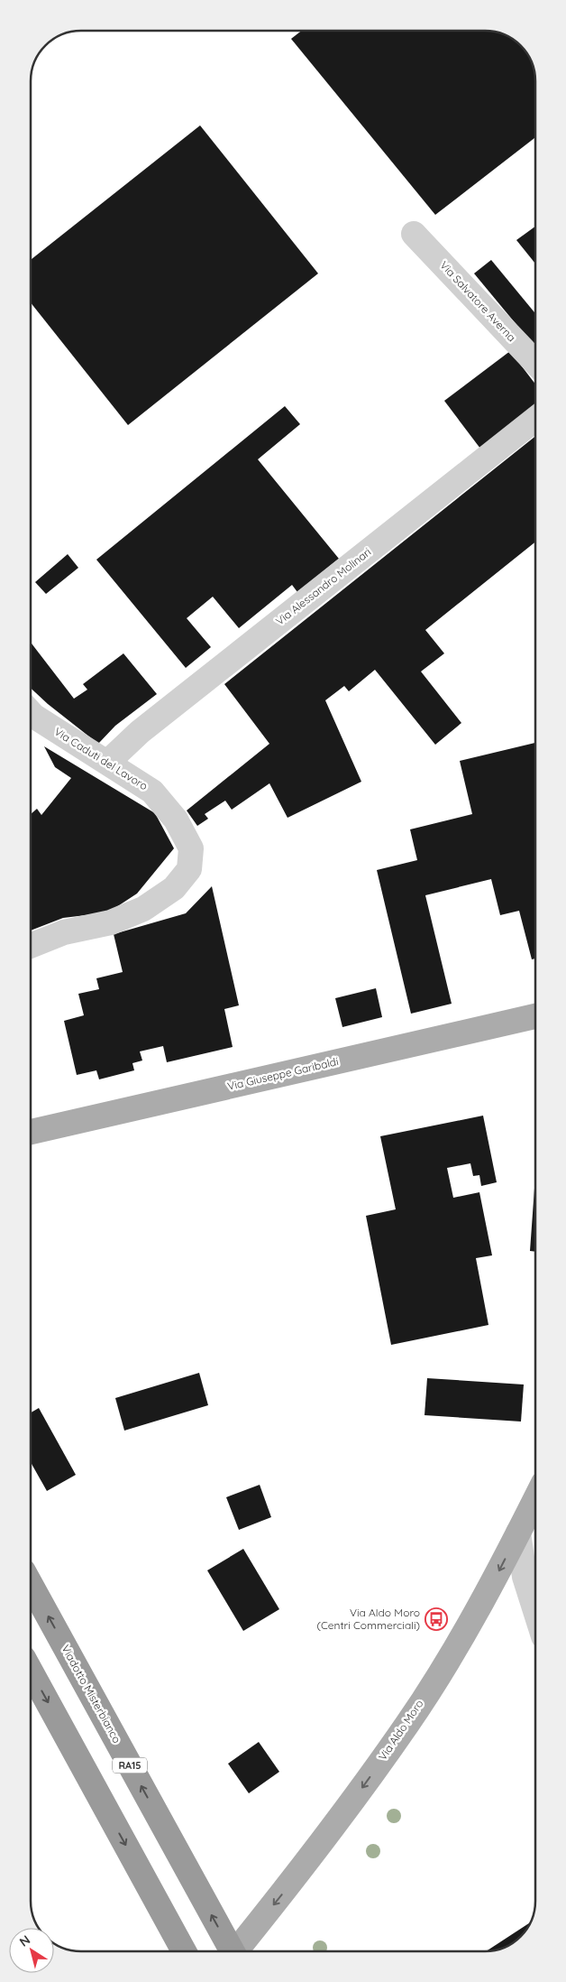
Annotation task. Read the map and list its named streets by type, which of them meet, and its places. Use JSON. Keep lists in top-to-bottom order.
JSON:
{
  "streets": {
    "highway": ["Viadotto Misterbianco", "RA15"],
    "main road": ["Via Giuseppe Garibaldi", "Via Aldo Moro"],
    "street": ["Via Salvatore Averna", "Via Alessandro Molinari", "Via Caduti del Lavoro"]
  },
  "crossings": [
    ["Via Alessandro Molinari", "Via Caduti del Lavoro"]
  ],
  "one_way": ["Via Aldo Moro"],
  "places": {
    "bus stop": ["Via Aldo Moro (Centri Commerciali)"]
  },
  "north": "top left"
}
